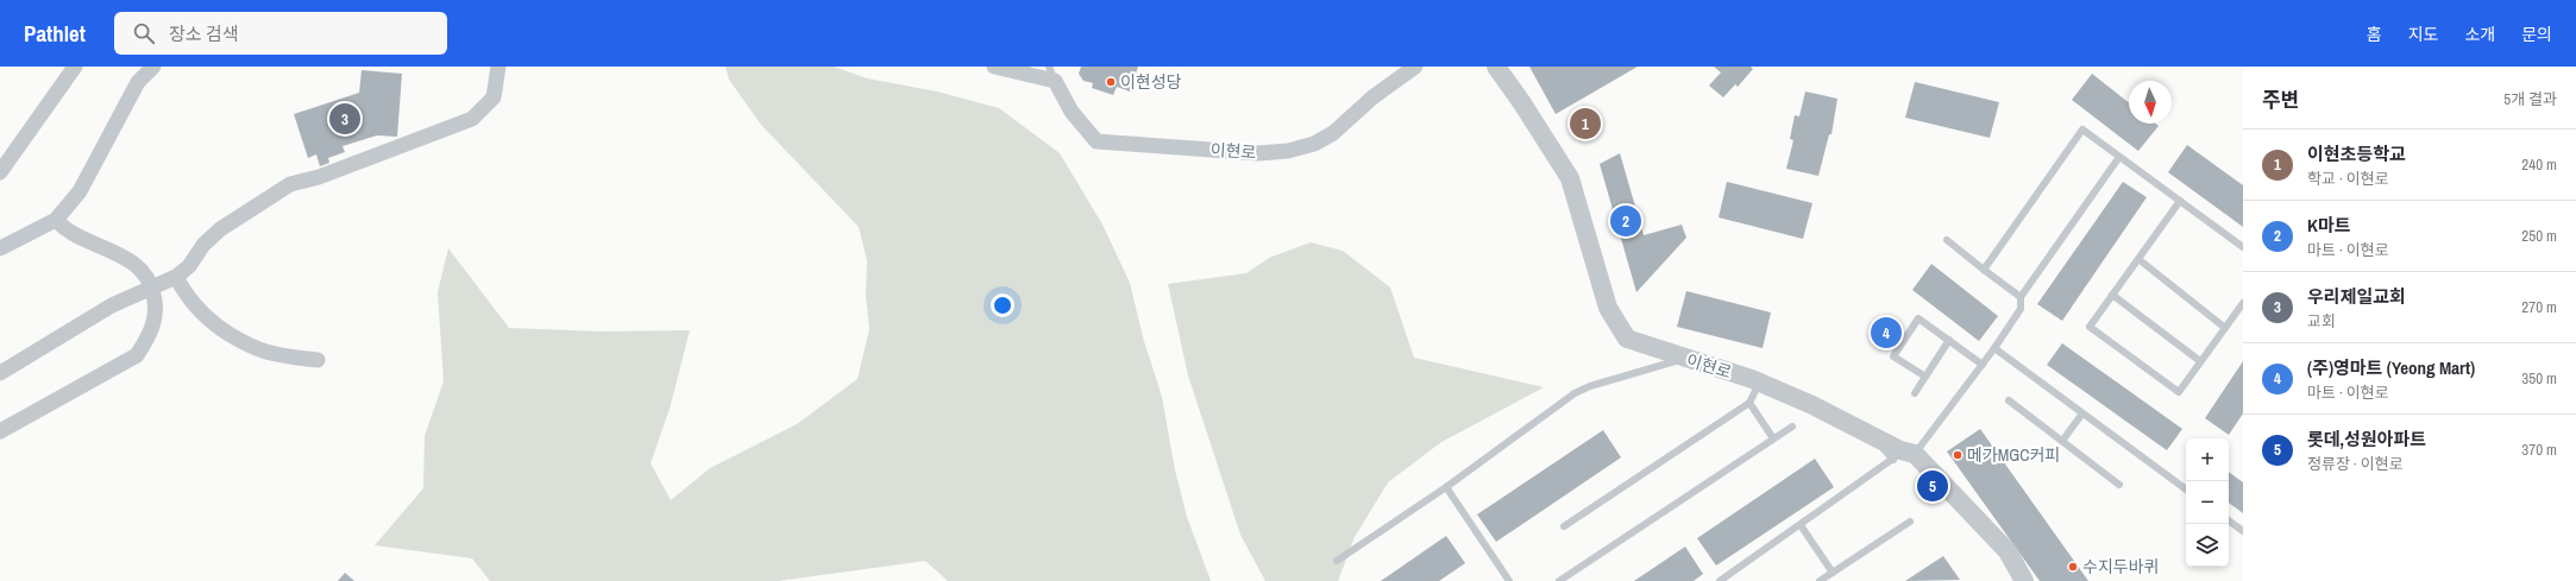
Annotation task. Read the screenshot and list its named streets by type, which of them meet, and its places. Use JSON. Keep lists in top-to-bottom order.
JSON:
{
  "streets": {
    "street": ["이현로"]
  },
  "places": ["이현성당", "메가MGC커피", "수지두바퀴"],
  "north": "bottom",
  "page": {
    "header": "Pathlet",
    "search": "장소 검색",
    "nav": [
      "홈",
      "지도",
      "소개",
      "문의"
    ],
    "heading": ["주변", "5개 결과"],
    "pins": [
      "3",
      "1",
      "2",
      "4",
      "5"
    ],
    "list": [
      {
        "mark": "1",
        "name": "이현초등학교",
        "note": "학교 · 이현로",
        "value": "240 m"
      },
      {
        "mark": "2",
        "name": "K마트",
        "note": "마트 · 이현로",
        "value": "250 m"
      },
      {
        "mark": "3",
        "name": "우리제일교회",
        "note": "교회",
        "value": "270 m"
      },
      {
        "mark": "4",
        "name": "(주)영마트 (Yeong Mart)",
        "note": "마트 · 이현로",
        "value": "350 m"
      },
      {
        "mark": "5",
        "name": "롯데,성원아파트",
        "note": "정류장 · 이현로",
        "value": "370 m"
      }
    ],
    "map_buttons": ["+", "−"]
  }
}
